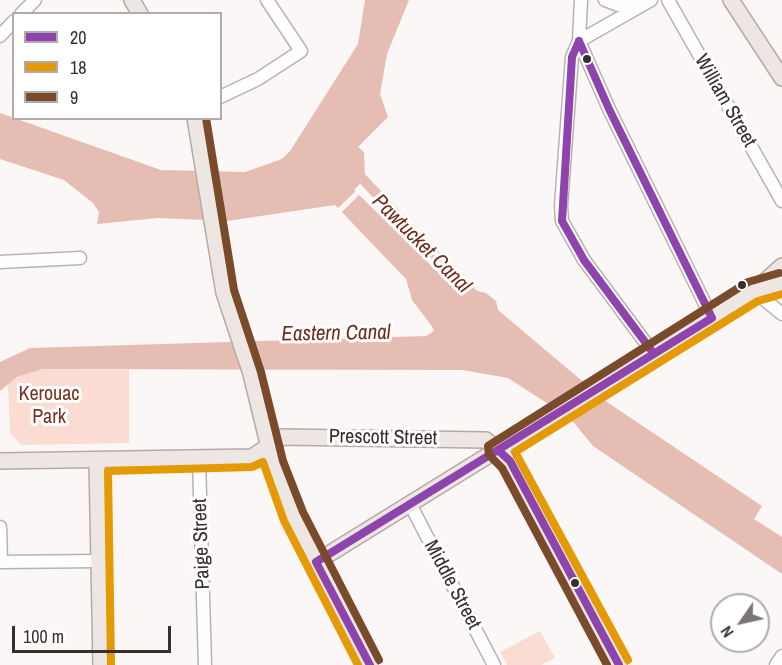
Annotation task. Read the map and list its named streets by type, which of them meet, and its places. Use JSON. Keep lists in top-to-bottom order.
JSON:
{
  "streets": {
    "main road": ["Prescott Street"],
    "street": ["William Street", "Paige Street", "Middle Street"]
  },
  "crossings": [
    ["Prescott Street", "Paige Street"]
  ],
  "water": ["Pawtucket Canal", "Eastern Canal"],
  "parks": ["Kerouac Park"],
  "lines": ["transit line 20", "transit line 9", "transit line 18"],
  "legend": ["20", "18", "9"],
  "scale_bar": "100 m",
  "north": "bottom left"
}
